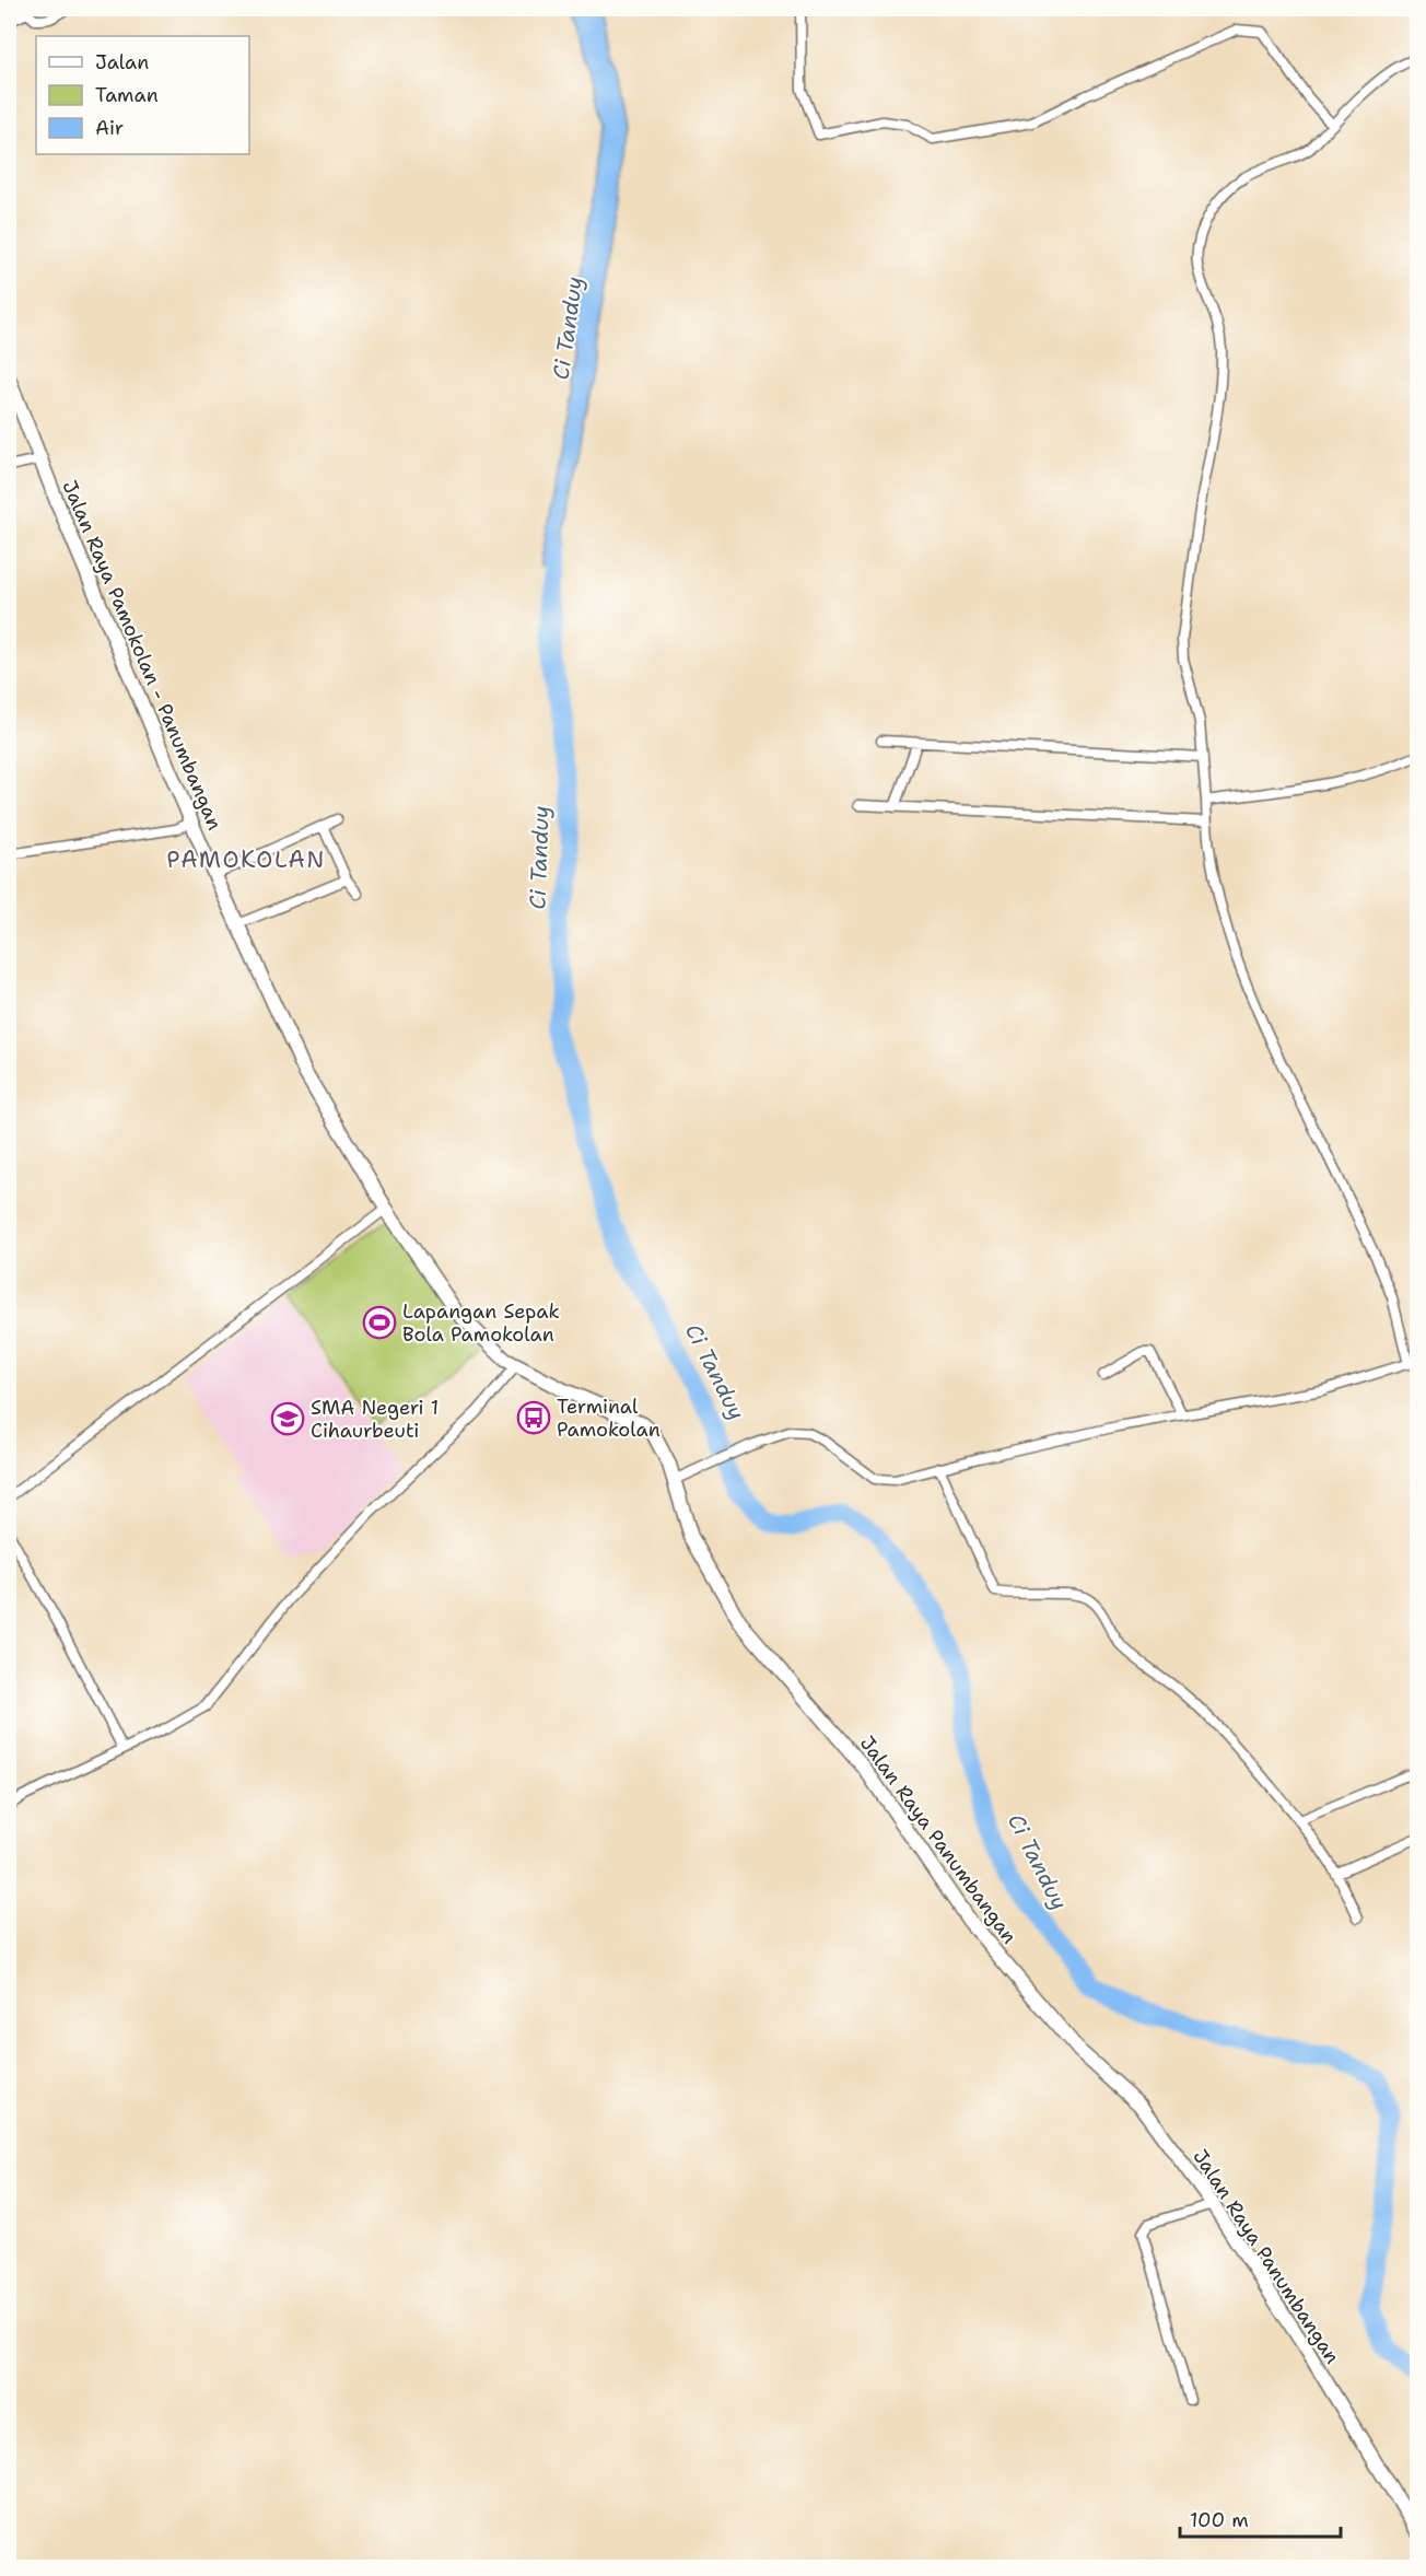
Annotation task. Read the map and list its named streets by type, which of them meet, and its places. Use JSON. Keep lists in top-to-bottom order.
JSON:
{
  "streets": {
    "main road": ["Jalan Raya Pamokolan - Panumbangan", "Jalan Raya Panumbangan"]
  },
  "crossings": [
    ["Jalan Raya Pamokolan - Panumbangan", "Jalan Raya Panumbangan"]
  ],
  "districts": ["PAMOKOLAN"],
  "water": ["Ci Tanduy"],
  "places": {
    "sports": ["Lapangan Sepak Bola Pamokolan"],
    "bus stop": ["Terminal Pamokolan"],
    "school or university": ["SMA Negeri 1 Cihaurbeuti"]
  },
  "legend": ["Jalan", "Taman", "Air"],
  "scale_bar": "100 m"
}
